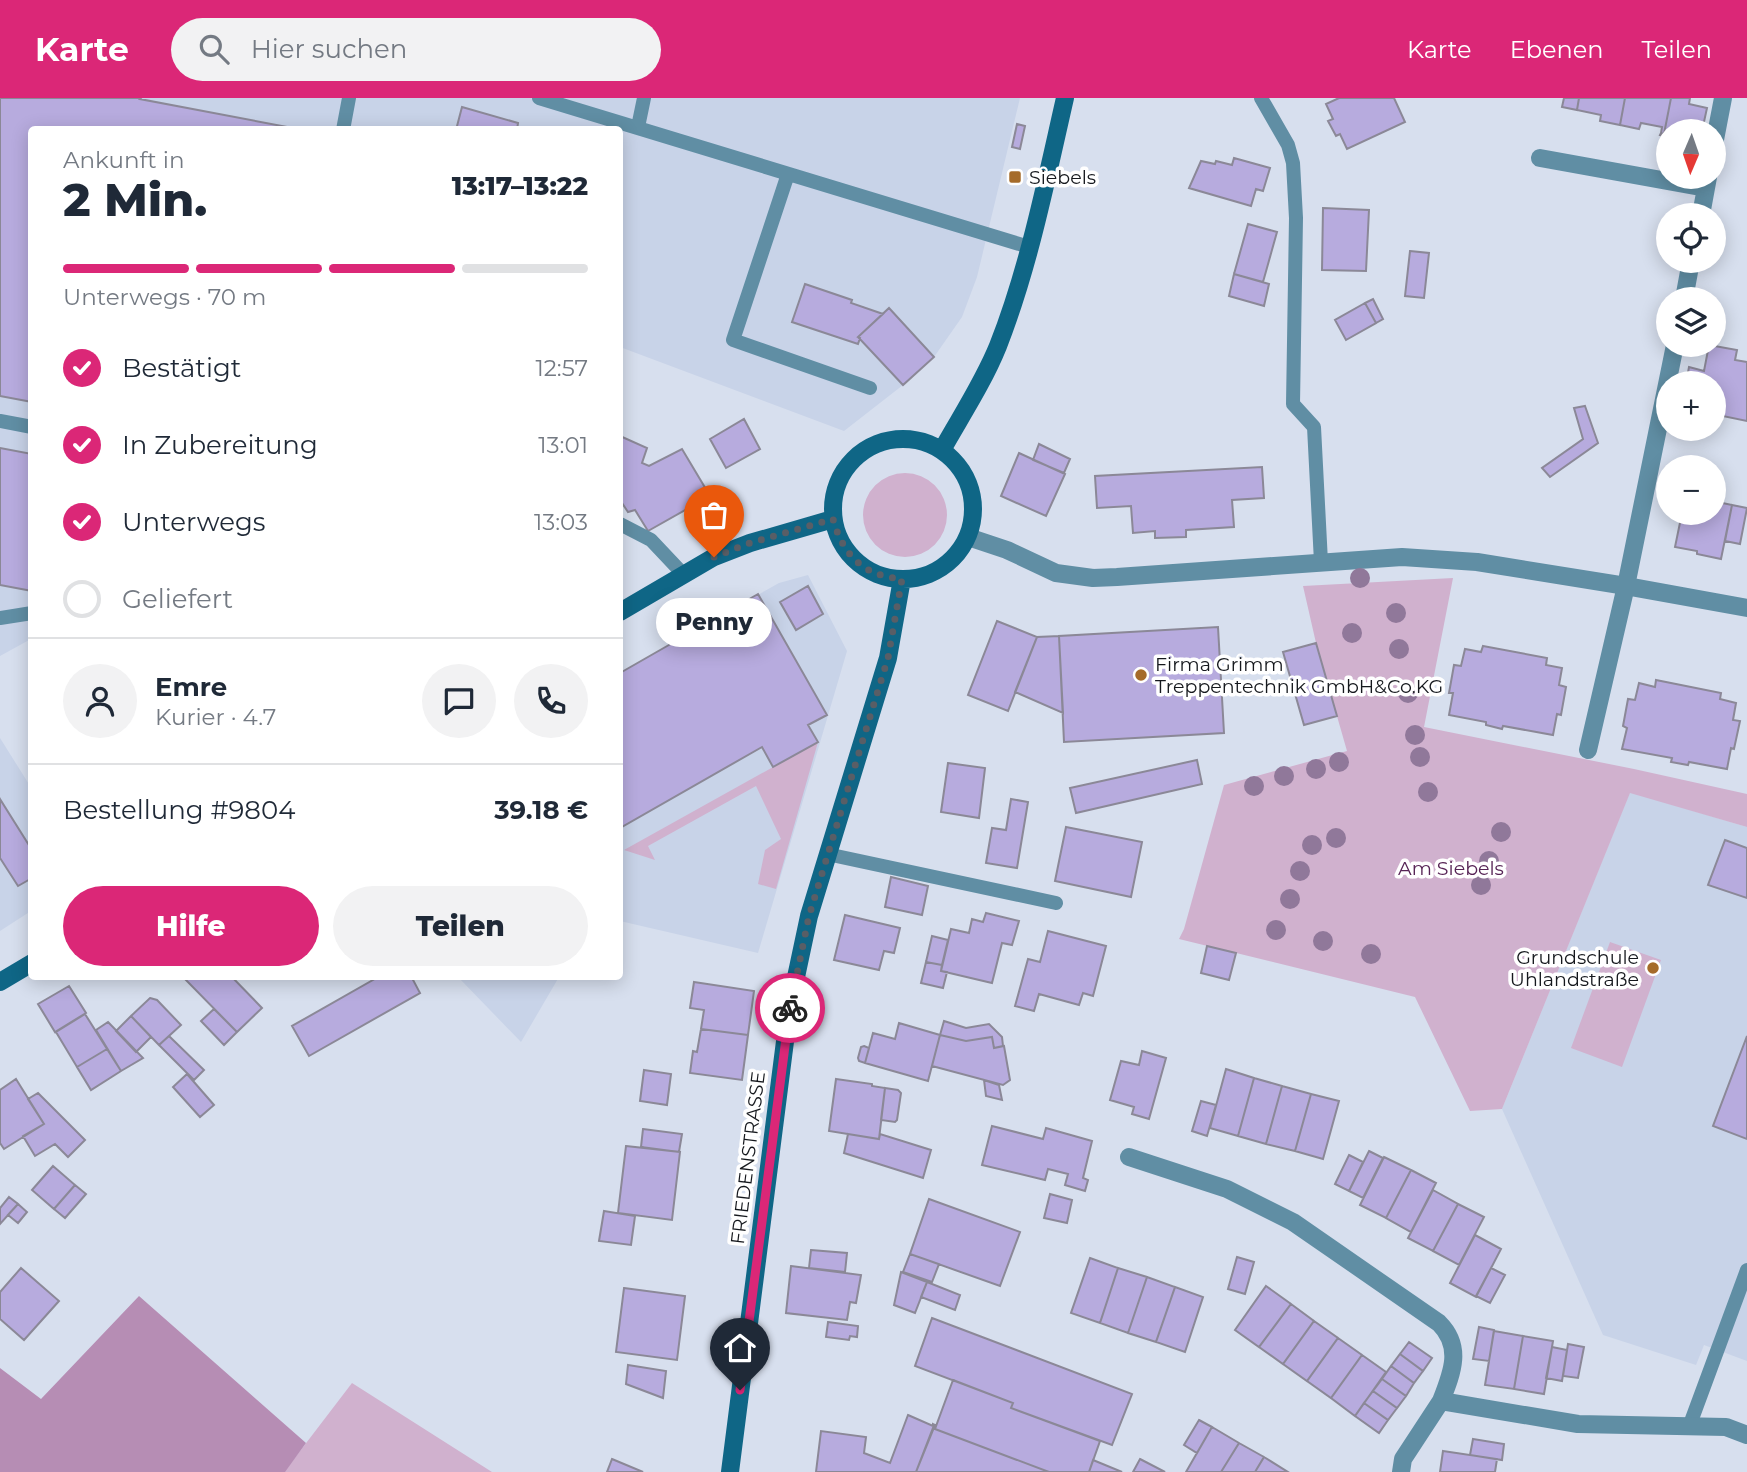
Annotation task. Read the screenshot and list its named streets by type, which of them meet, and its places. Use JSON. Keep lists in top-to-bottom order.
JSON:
{
  "streets": {
    "main road": ["FRIEDENSTRASSE"]
  },
  "parks": ["Am Siebels"],
  "places": {
    "transit": ["Siebels"],
    "other": ["Penny", "Firma Grimm Treppentechnik GmbH&Co.KG", "Grundschule Uhlandstraße"]
  },
  "north": "bottom",
  "page": {
    "header": "Karte",
    "search": "Hier suchen",
    "nav": ["Karte", "Ebenen", "Teilen"],
    "map_buttons": ["+", "−"],
    "heading": ["2 Min.", "Ankunft in", "13:17–13:22"],
    "panel": [
      "Emre",
      "Kurier · 4.7",
      "Bestellung #9804",
      "39.18 €"
    ],
    "bar": "Unterwegs · 70 m",
    "list": [
      ["Bestätigt", "12:57"],
      ["In Zubereitung", "13:01"],
      ["Unterwegs", "13:03"],
      "Geliefert"
    ],
    "bubble": "Penny",
    "buttons": ["Hilfe", "Teilen"]
  }
}
